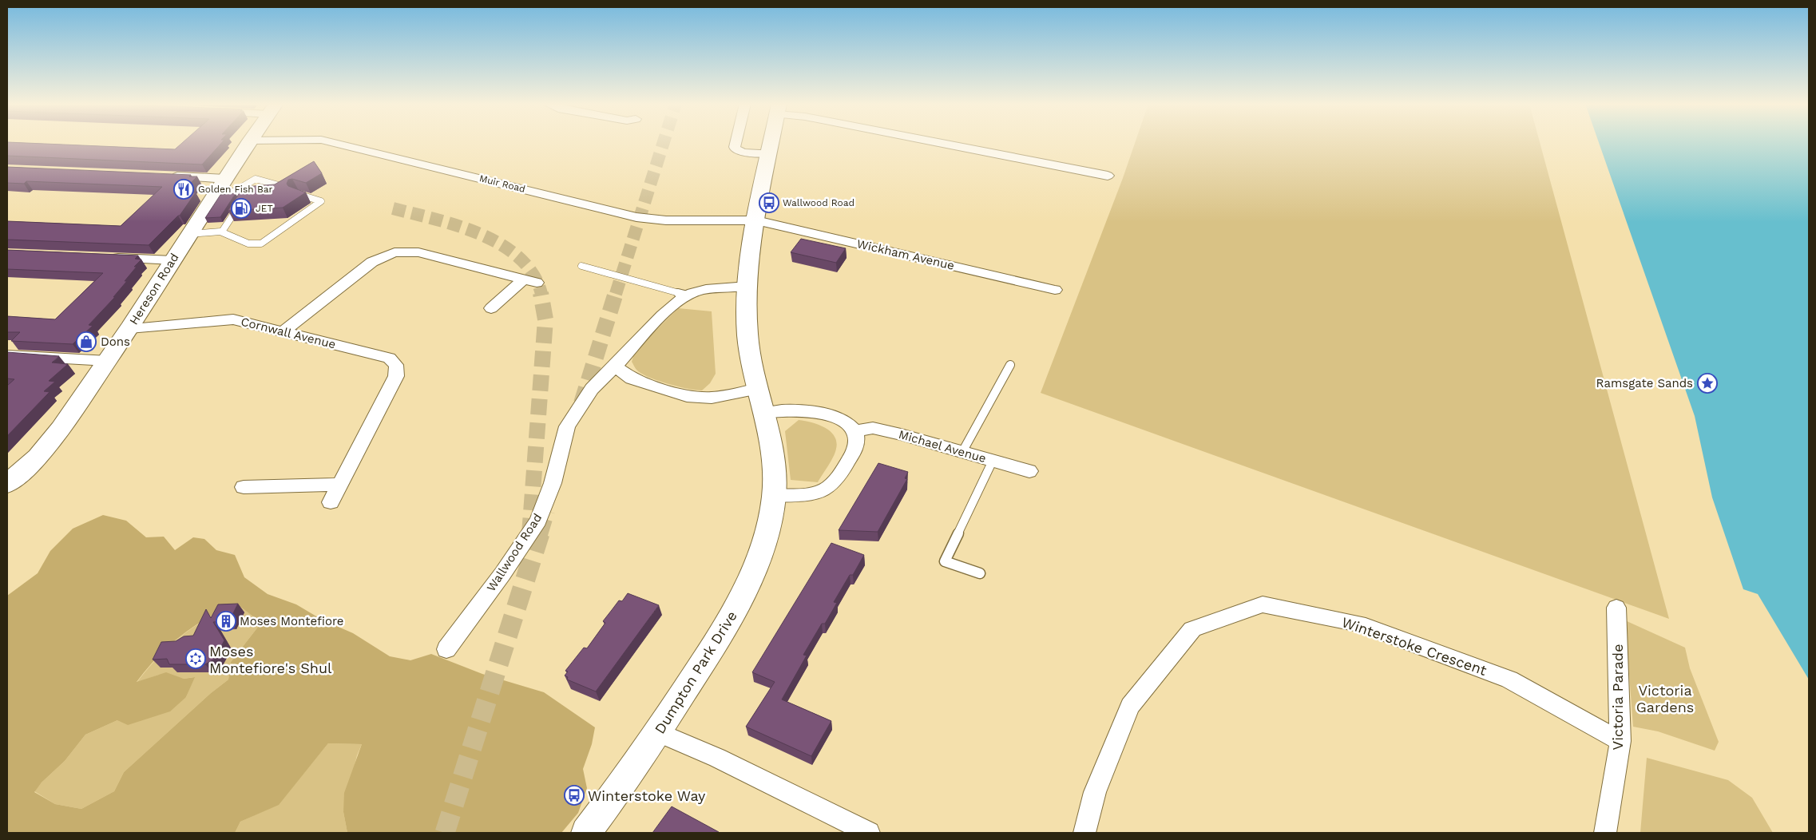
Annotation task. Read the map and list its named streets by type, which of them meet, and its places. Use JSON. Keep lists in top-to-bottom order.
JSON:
{
  "streets": {
    "street": [
      "Muir Road",
      "Wickham Avenue",
      "Hereson Road",
      "Cornwall Avenue",
      "Michael Avenue",
      "Wallwood Road",
      "Winterstoke Crescent",
      "Dumpton Park Drive",
      "Victoria Parade"
    ]
  },
  "crossings": [
    ["Muir Road", "Wickham Avenue"],
    ["Muir Road", "Dumpton Park Drive"],
    ["Wickham Avenue", "Dumpton Park Drive"],
    ["Hereson Road", "Cornwall Avenue"],
    ["Winterstoke Crescent", "Victoria Parade"]
  ],
  "parks": ["Victoria Gardens"],
  "places": {
    "restaurant": ["Golden Fish Bar"],
    "bus stop": ["Wallwood Road", "Winterstoke Way"],
    "fuel station": ["JET"],
    "shop": ["Dons"],
    "place": ["Ramsgate Sands"],
    "building": ["Moses Montefiore"],
    "synagogue": ["Moses Montefiore's Shul"]
  }
}
